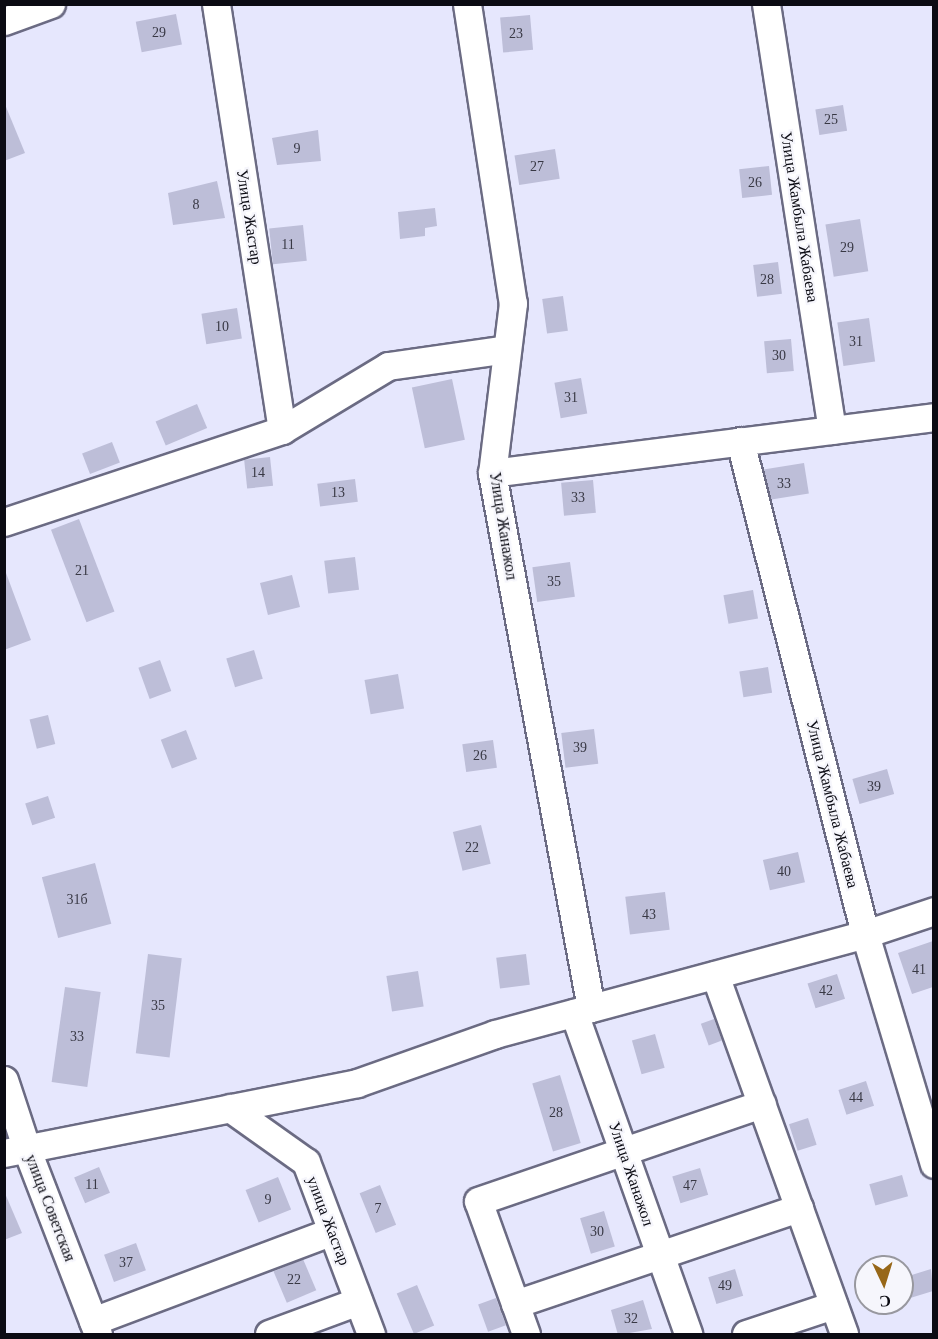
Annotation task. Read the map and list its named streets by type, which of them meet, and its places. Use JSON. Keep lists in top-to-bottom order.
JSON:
{
  "streets": {
    "street": [
      "Улица Жастар",
      "Улица Жамбыла Жабаева",
      "Улица Жанажол",
      "улица Советская",
      "улица Жастар"
    ]
  },
  "house_numbers": [
    "29",
    "23",
    "25",
    "9",
    "27",
    "26",
    "8",
    "11",
    "29",
    "28",
    "10",
    "31",
    "30",
    "31",
    "14",
    "33",
    "13",
    "33",
    "21",
    "35",
    "39",
    "26",
    "39",
    "22",
    "40",
    "31б",
    "43",
    "41",
    "42",
    "35",
    "33",
    "44",
    "28",
    "11",
    "47",
    "9",
    "7",
    "30",
    "37",
    "22",
    "49",
    "32"
  ],
  "north": "bottom"
}
